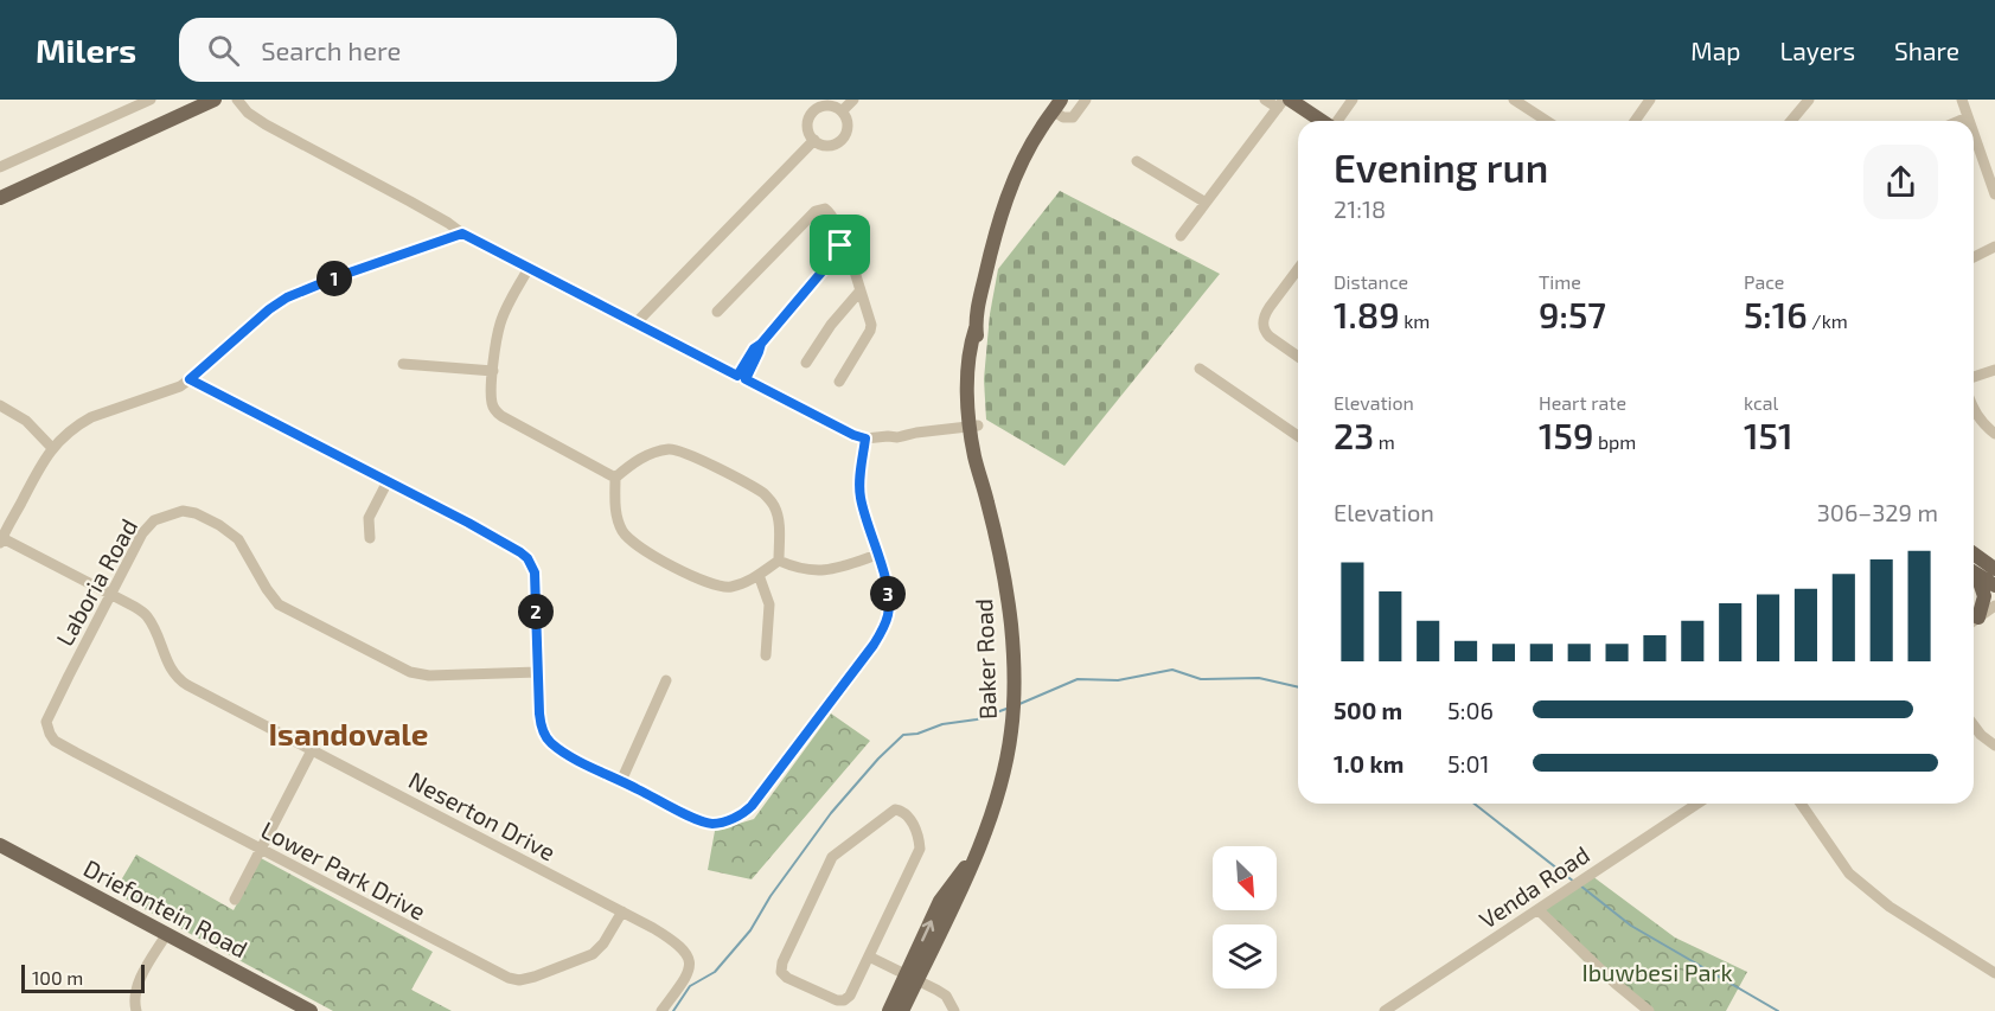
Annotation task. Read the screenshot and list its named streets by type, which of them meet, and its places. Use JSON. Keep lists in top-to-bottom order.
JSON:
{
  "streets": {
    "main road": ["Baker Road", "Driefontein Road"],
    "street": [
      "Laboria Road",
      "Neserton Drive",
      "Lower Park Drive",
      "Venda Road"
    ]
  },
  "crossings": [
    ["Laboria Road", "Neserton Drive"],
    ["Laboria Road", "Lower Park Drive"],
    ["Neserton Drive", "Lower Park Drive"]
  ],
  "districts": ["Isandovale"],
  "parks": ["Ibuwbesi Park"],
  "scale_bar": "100 m",
  "north": "bottom right",
  "page": {
    "header": "Milers",
    "search": "Search here",
    "nav": ["Map", "Layers", "Share"],
    "heading": ["Evening run", "21:18"],
    "stats": [
      ["Distance", "1.89 km"],
      ["Time", "9:57"],
      ["Pace", "5:16 /km"],
      ["Elevation", "23 m"],
      ["Heart rate", "159 bpm"],
      ["kcal", "151"]
    ],
    "pins": ["1", "3", "2"],
    "chart": ["Elevation", "306–329 m"],
    "list": [
      {
        "name": "500 m",
        "note": "5:06"
      },
      {
        "name": "1.0 km",
        "note": "5:01"
      }
    ],
    "scale": "100 m"
  }
}
